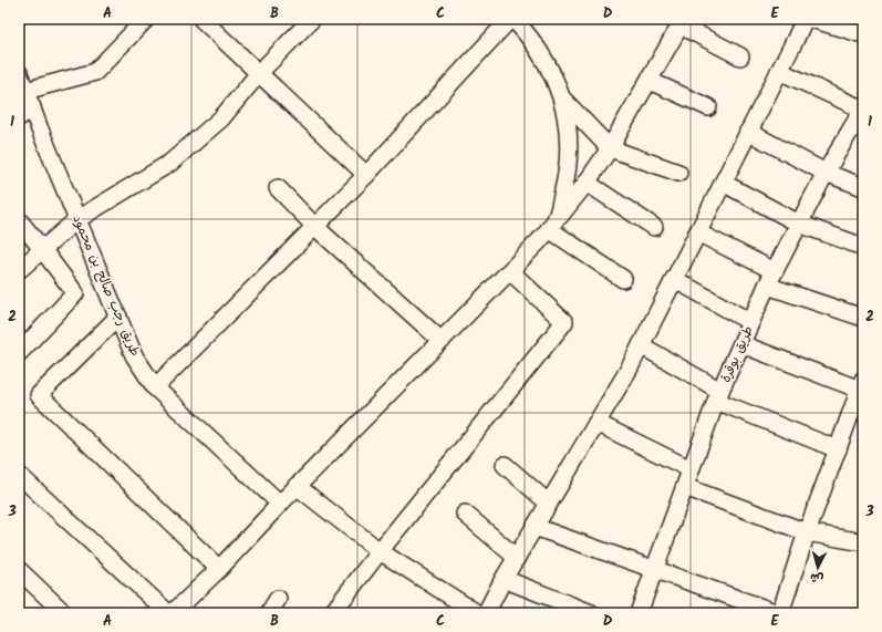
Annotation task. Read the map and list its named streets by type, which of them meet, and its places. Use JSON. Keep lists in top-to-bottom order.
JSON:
{
  "streets": {
    "street": ["طريق رجب صالح بن محمود", "طريق بوقرة"]
  },
  "north": "bottom",
  "grid": {
    "columns": [
      "A",
      "B",
      "C",
      "D",
      "E"
    ],
    "rows": ["1", "2", "3"]
  }
}
